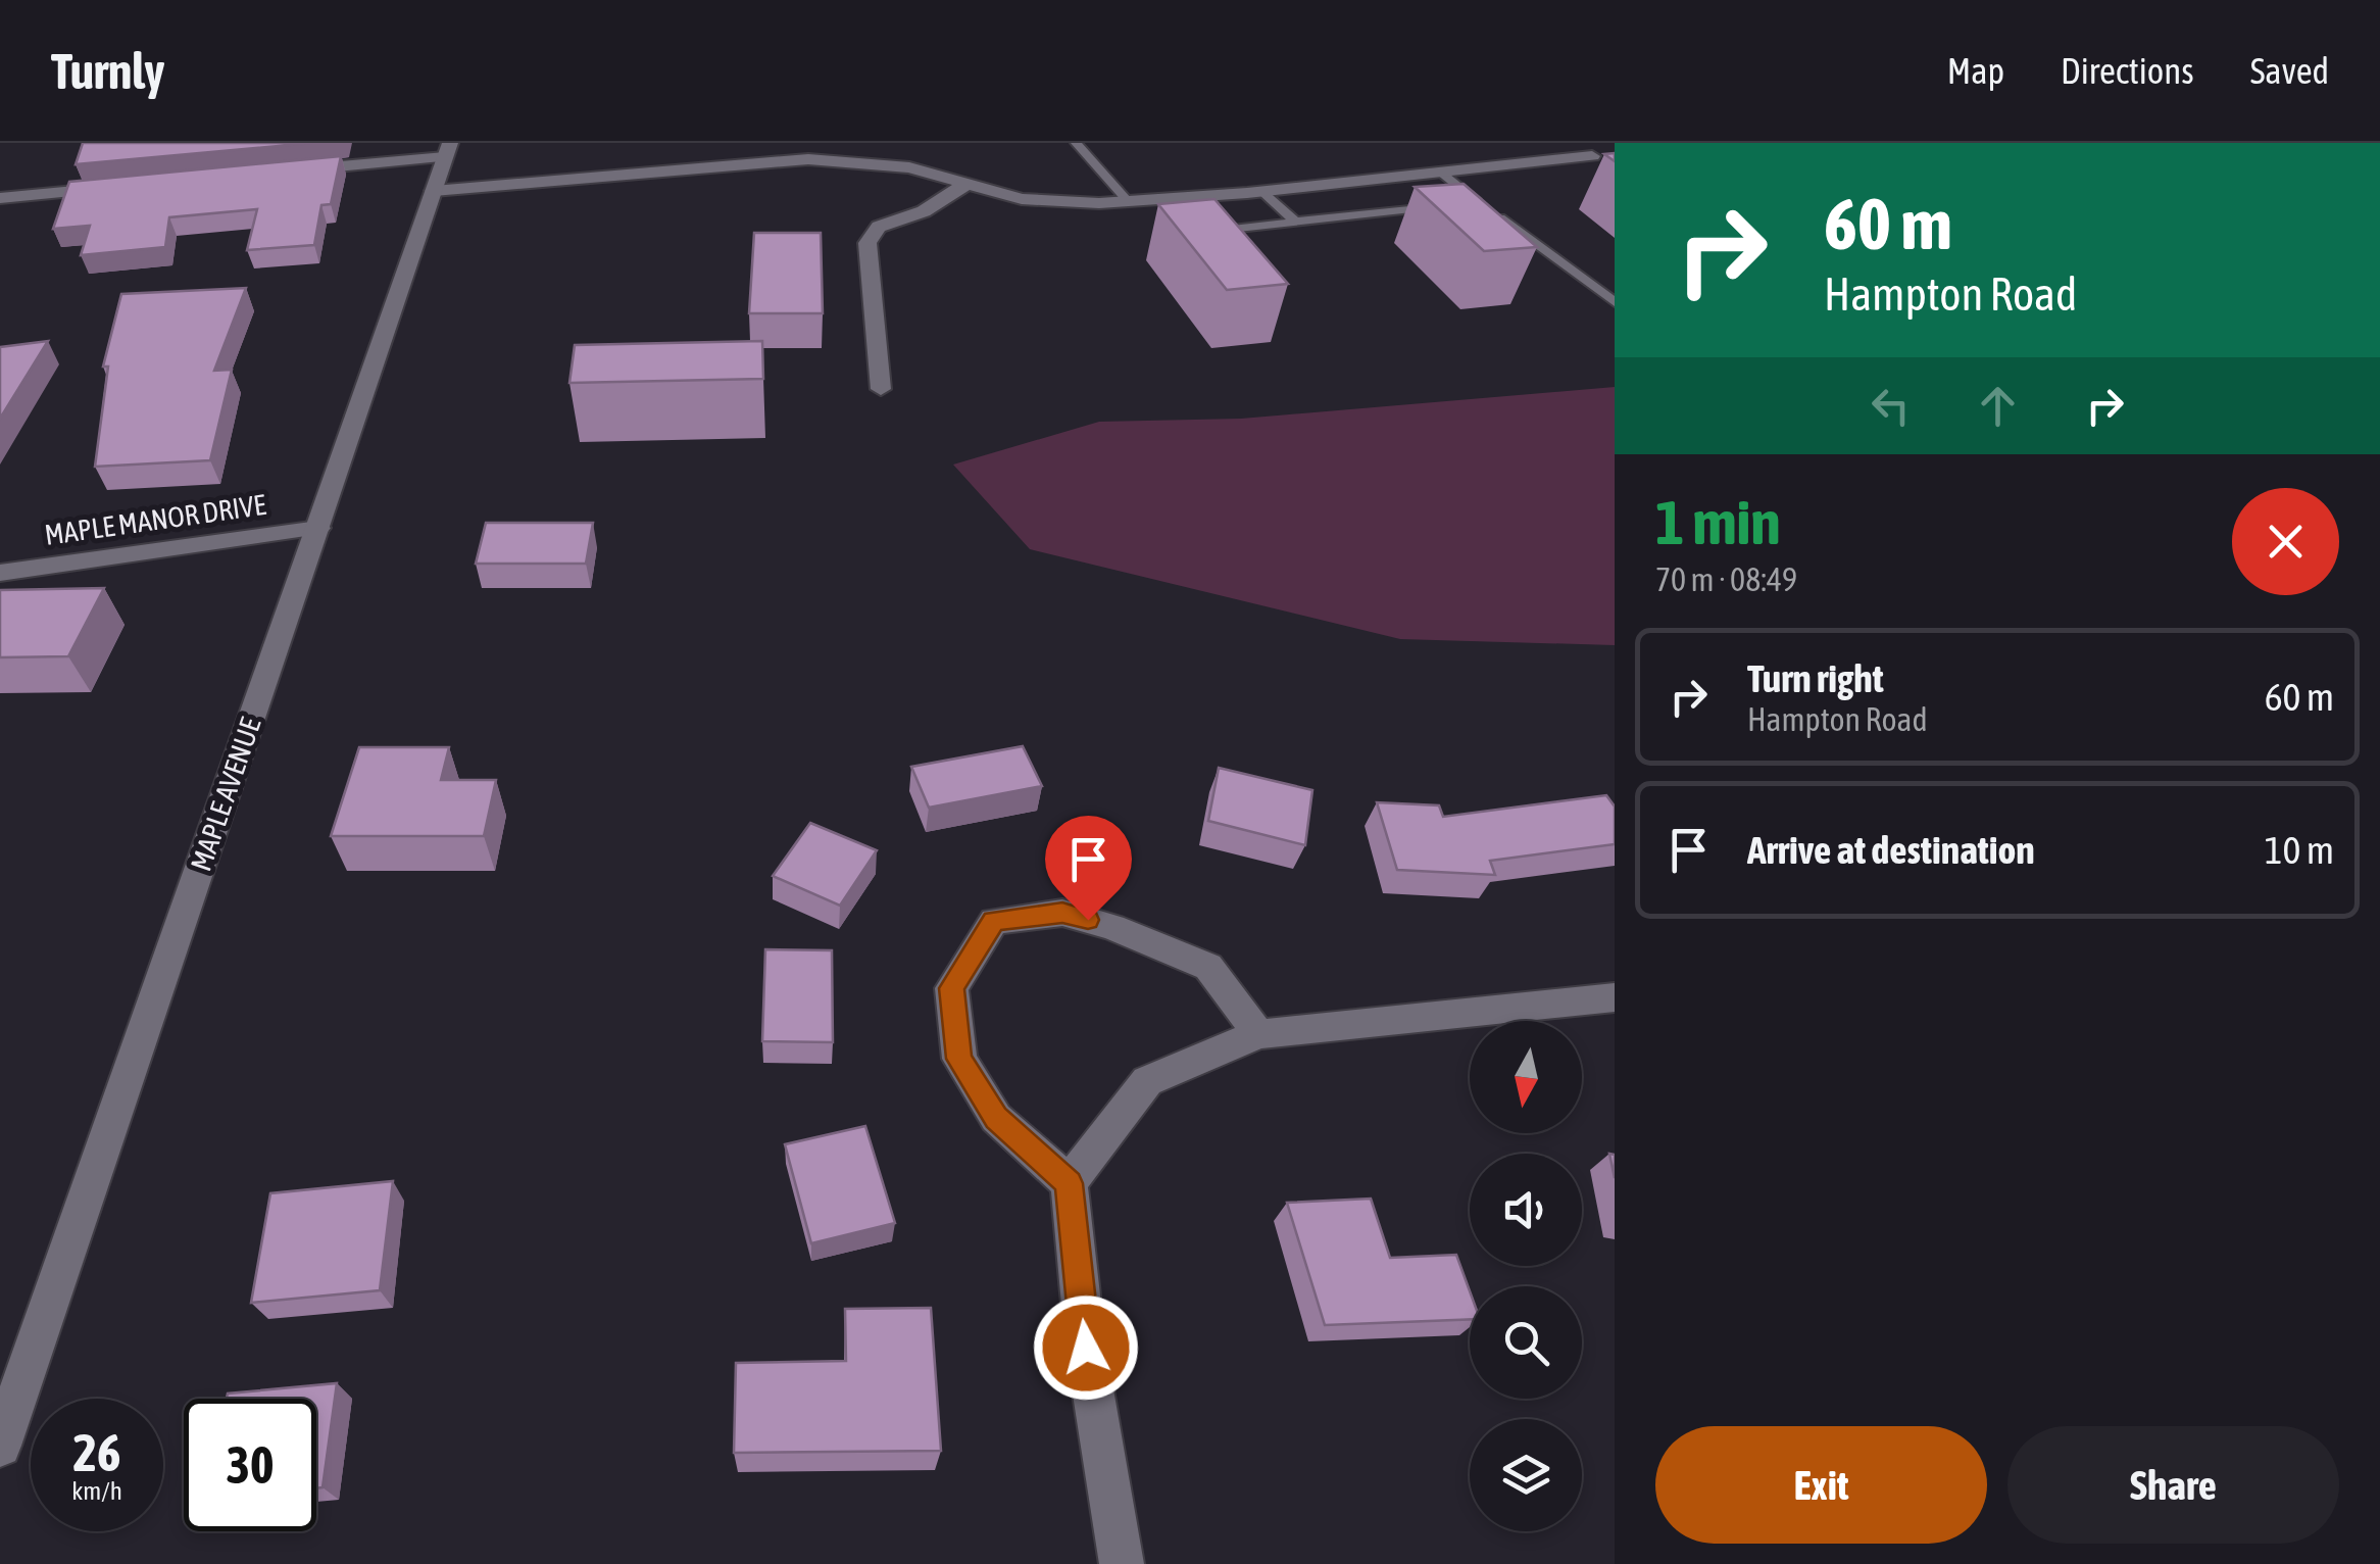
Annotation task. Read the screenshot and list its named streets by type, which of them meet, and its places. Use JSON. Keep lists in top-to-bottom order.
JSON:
{
  "streets": {
    "street": ["MAPLE MANOR DRIVE", "MAPLE AVENUE"]
  },
  "crossings": [
    ["MAPLE MANOR DRIVE", "MAPLE AVENUE"]
  ],
  "north": "bottom",
  "page": {
    "header": "Turnly",
    "nav": ["Map", "Directions", "Saved"],
    "turn": ["60 m", "Hampton Road"],
    "heading": ["1 min", "70 m · 08:49"],
    "list": [
      {
        "name": "Turn right",
        "note": "Hampton Road",
        "value": "60 m"
      },
      {
        "name": "Arrive at destination",
        "value": "10 m"
      }
    ],
    "speed": "26 km/h",
    "limit": "30",
    "buttons": ["Exit", "Share"]
  }
}
